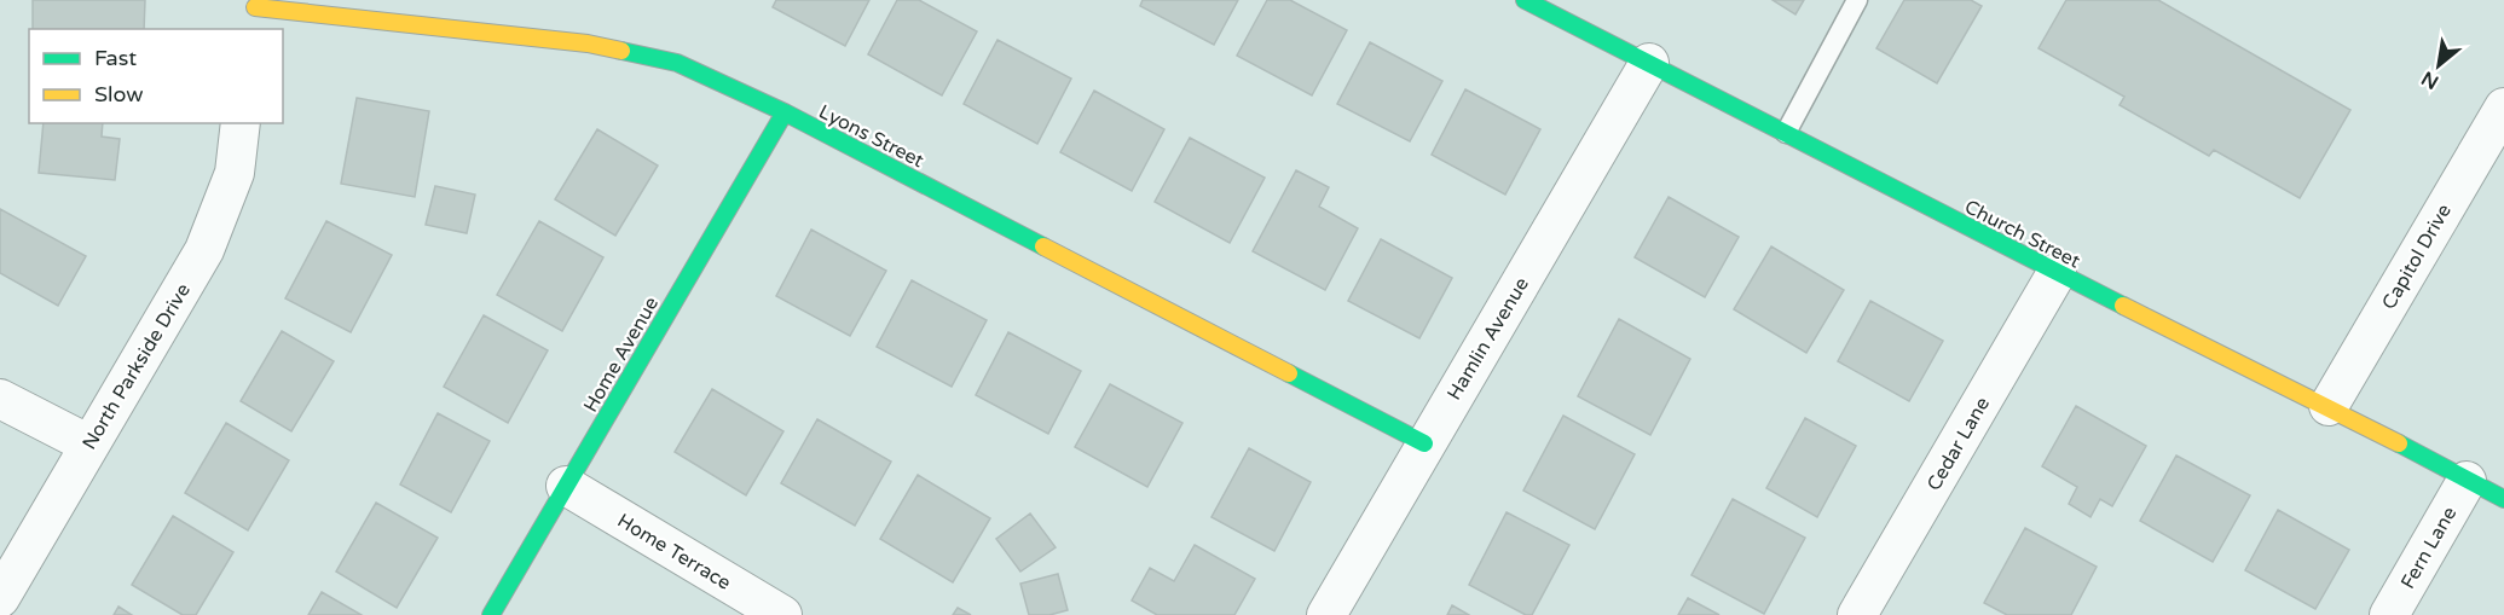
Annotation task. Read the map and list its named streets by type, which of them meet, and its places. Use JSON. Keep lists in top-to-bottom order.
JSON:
{
  "streets": {
    "street": [
      "Lyons Street",
      "Church Street",
      "Capitol Drive",
      "Hamlin Avenue",
      "Home Avenue",
      "North Parkside Drive",
      "Cedar Lane",
      "Fern Lane",
      "Home Terrace"
    ]
  },
  "crossings": [
    ["Lyons Street", "Hamlin Avenue"],
    ["Lyons Street", "Home Avenue"],
    ["Church Street", "Capitol Drive"],
    ["Church Street", "Hamlin Avenue"],
    ["Church Street", "Cedar Lane"],
    ["Church Street", "Fern Lane"],
    ["Home Avenue", "Home Terrace"]
  ],
  "legend": ["Fast", "Slow"],
  "north": "bottom left"
}
